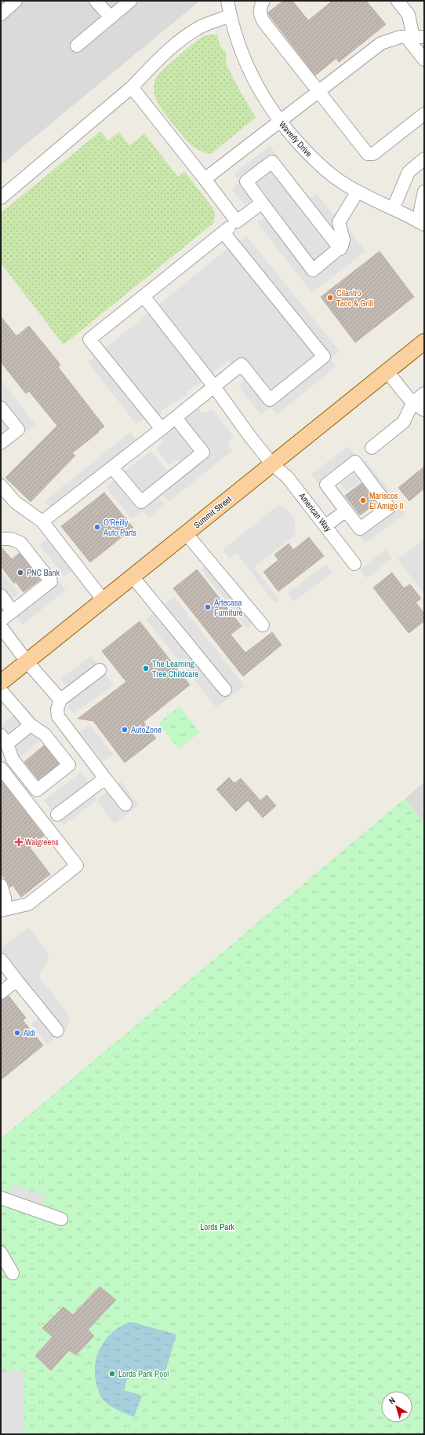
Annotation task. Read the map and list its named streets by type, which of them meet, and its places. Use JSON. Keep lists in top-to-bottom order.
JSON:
{
  "streets": {
    "main road": ["Summit Street"],
    "street": ["Waverly Drive", "American Way"]
  },
  "crossings": [
    ["Summit Street", "American Way"]
  ],
  "parks": ["Lords Park"],
  "places": {
    "other": [
      "Cilantro Taco & Grill",
      "Mariscos El Amigo II",
      "O'Reilly Auto Parts",
      "PNC Bank",
      "Artecasa Furniture",
      "The Learning Tree Childcare",
      "AutoZone",
      "Aldi",
      "Lords Park Pool"
    ],
    "health": ["Walgreens"]
  },
  "north": "top left"
}
